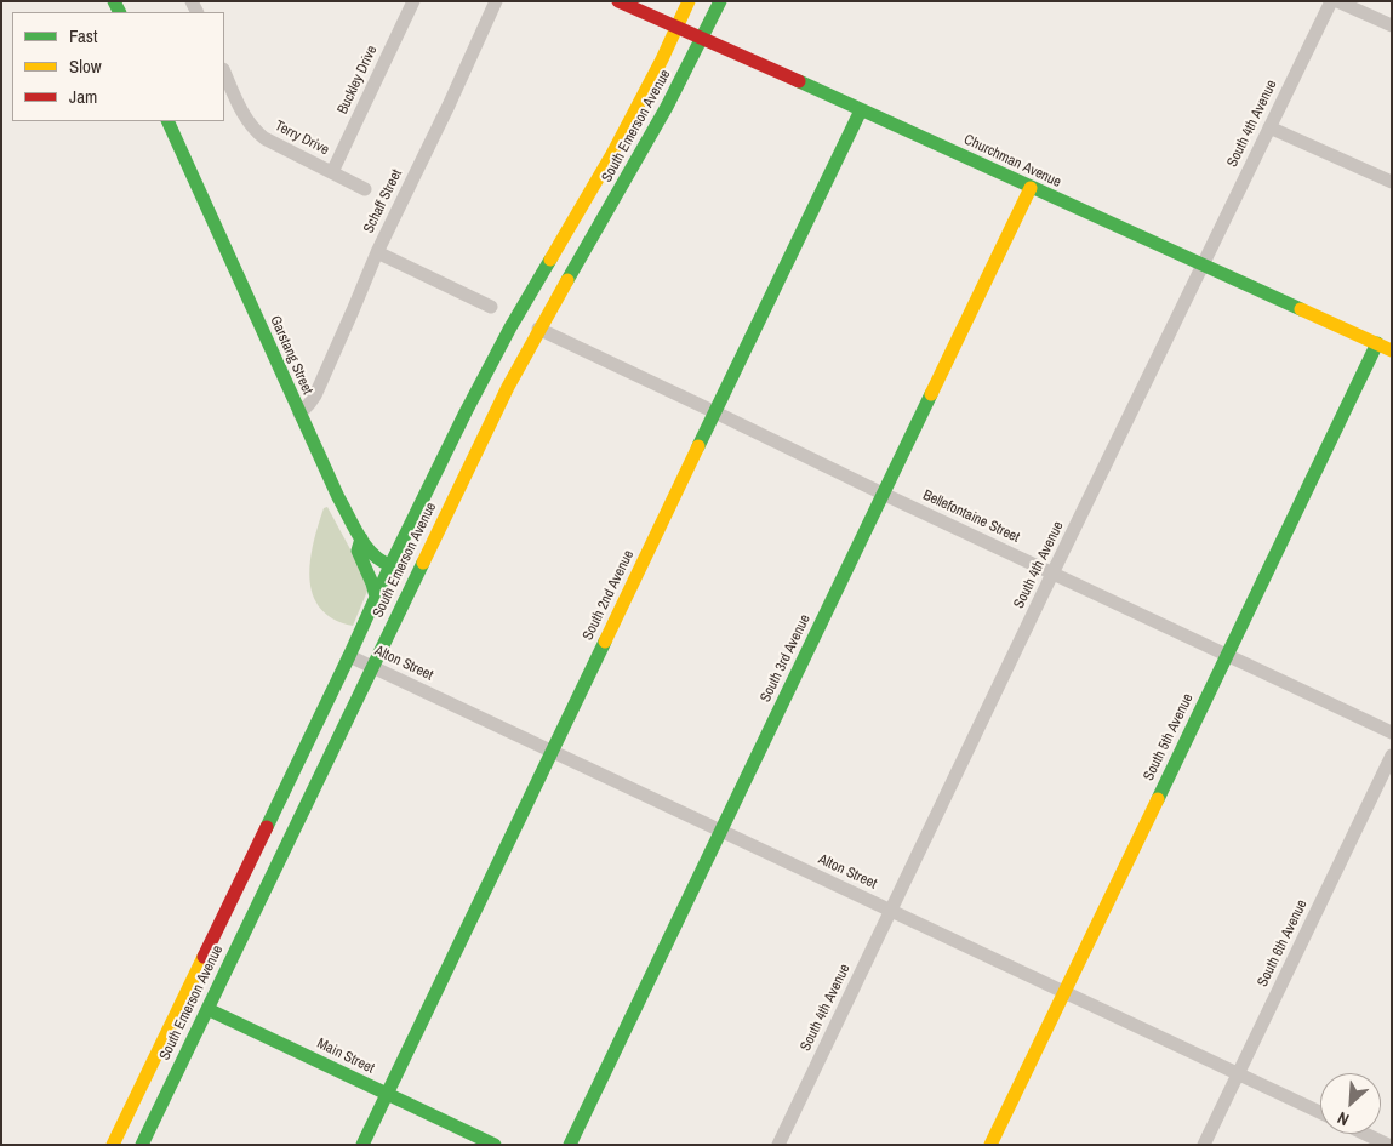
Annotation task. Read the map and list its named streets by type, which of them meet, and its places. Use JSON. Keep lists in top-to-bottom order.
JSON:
{
  "streets": {
    "street": [
      "Buckley Drive",
      "South 4th Avenue",
      "South Emerson Avenue",
      "Terry Drive",
      "Churchman Avenue",
      "Schaff Street",
      "Garstang Street",
      "Bellefontaine Street",
      "South 2nd Avenue",
      "South 3rd Avenue",
      "Alton Street",
      "South 5th Avenue",
      "South 6th Avenue",
      "Main Street"
    ]
  },
  "crossings": [
    ["Buckley Drive", "Terry Drive"],
    ["South 4th Avenue", "Churchman Avenue"],
    ["South 4th Avenue", "Bellefontaine Street"],
    ["South 4th Avenue", "Alton Street"],
    ["South Emerson Avenue", "Churchman Avenue"],
    ["South Emerson Avenue", "Garstang Street"],
    ["South Emerson Avenue", "Bellefontaine Street"],
    ["South Emerson Avenue", "Alton Street"],
    ["South Emerson Avenue", "Main Street"],
    ["Churchman Avenue", "South 2nd Avenue"],
    ["Churchman Avenue", "South 3rd Avenue"],
    ["Churchman Avenue", "South 5th Avenue"],
    ["Schaff Street", "Garstang Street"],
    ["Bellefontaine Street", "South 2nd Avenue"],
    ["Bellefontaine Street", "South 3rd Avenue"],
    ["Bellefontaine Street", "South 5th Avenue"],
    ["South 2nd Avenue", "Alton Street"],
    ["South 2nd Avenue", "Main Street"],
    ["South 3rd Avenue", "Alton Street"],
    ["Alton Street", "South 5th Avenue"],
    ["Alton Street", "South 6th Avenue"]
  ],
  "legend": ["Fast", "Slow", "Jam"],
  "north": "bottom left"
}
